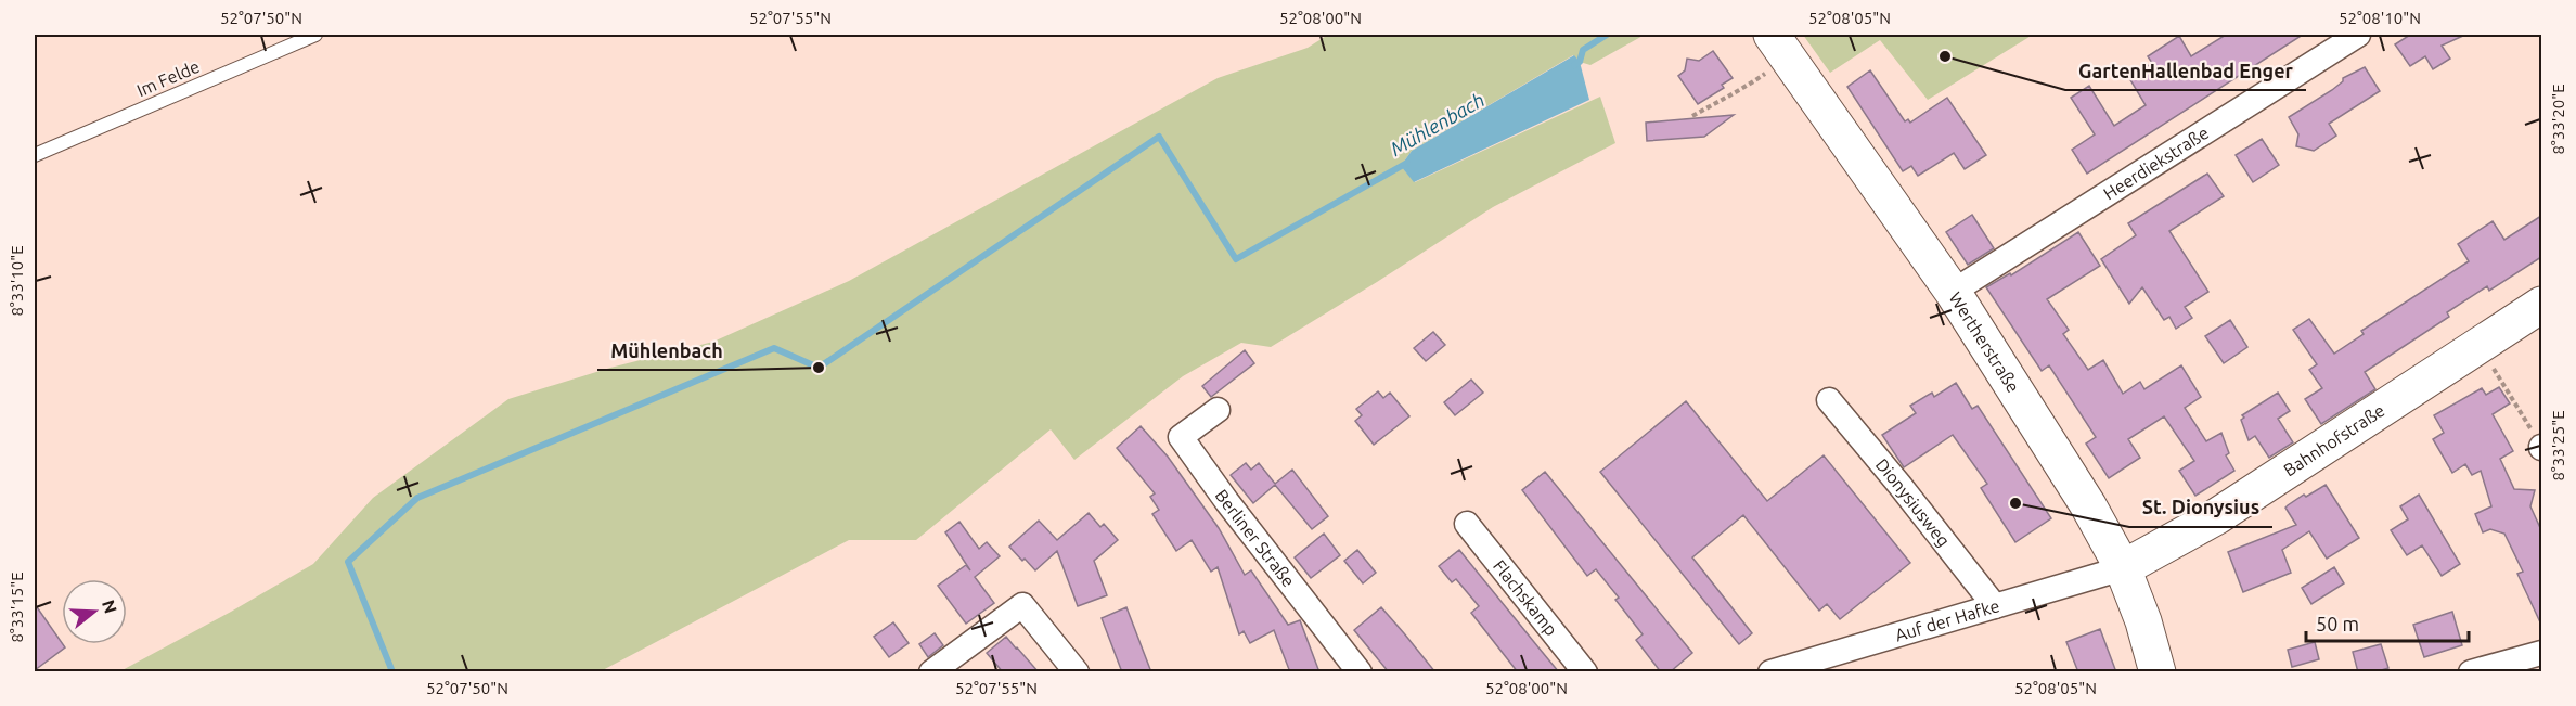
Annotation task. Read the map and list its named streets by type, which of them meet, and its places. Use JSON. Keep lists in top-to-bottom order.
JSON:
{
  "streets": {
    "main road": ["Wertherstraße", "Bahnhofstraße"],
    "street": [
      "Heerdiekstraße",
      "Dionysiusweg",
      "Berliner Straße",
      "Flachskamp",
      "Auf der Hafke"
    ],
    "lane": ["Im Felde"]
  },
  "crossings": [
    ["Heerdiekstraße", "Wertherstraße"],
    ["Wertherstraße", "Bahnhofstraße"],
    ["Wertherstraße", "Auf der Hafke"],
    ["Bahnhofstraße", "Auf der Hafke"],
    ["Dionysiusweg", "Auf der Hafke"]
  ],
  "water": ["Mühlenbach"],
  "places": ["GartenHallenbad Enger", "Mühlenbach", "St. Dionysius"],
  "scale_bar": "50 m",
  "north": "right",
  "coordinates": [
    "52°07'50\"N",
    "52°07'55\"N",
    "52°08'00\"N",
    "52°08'05\"N",
    "52°08'10\"N",
    "8°33'20\"E",
    "8°33'10\"E",
    "8°33'25\"E",
    "8°33'15\"E"
  ]
}
